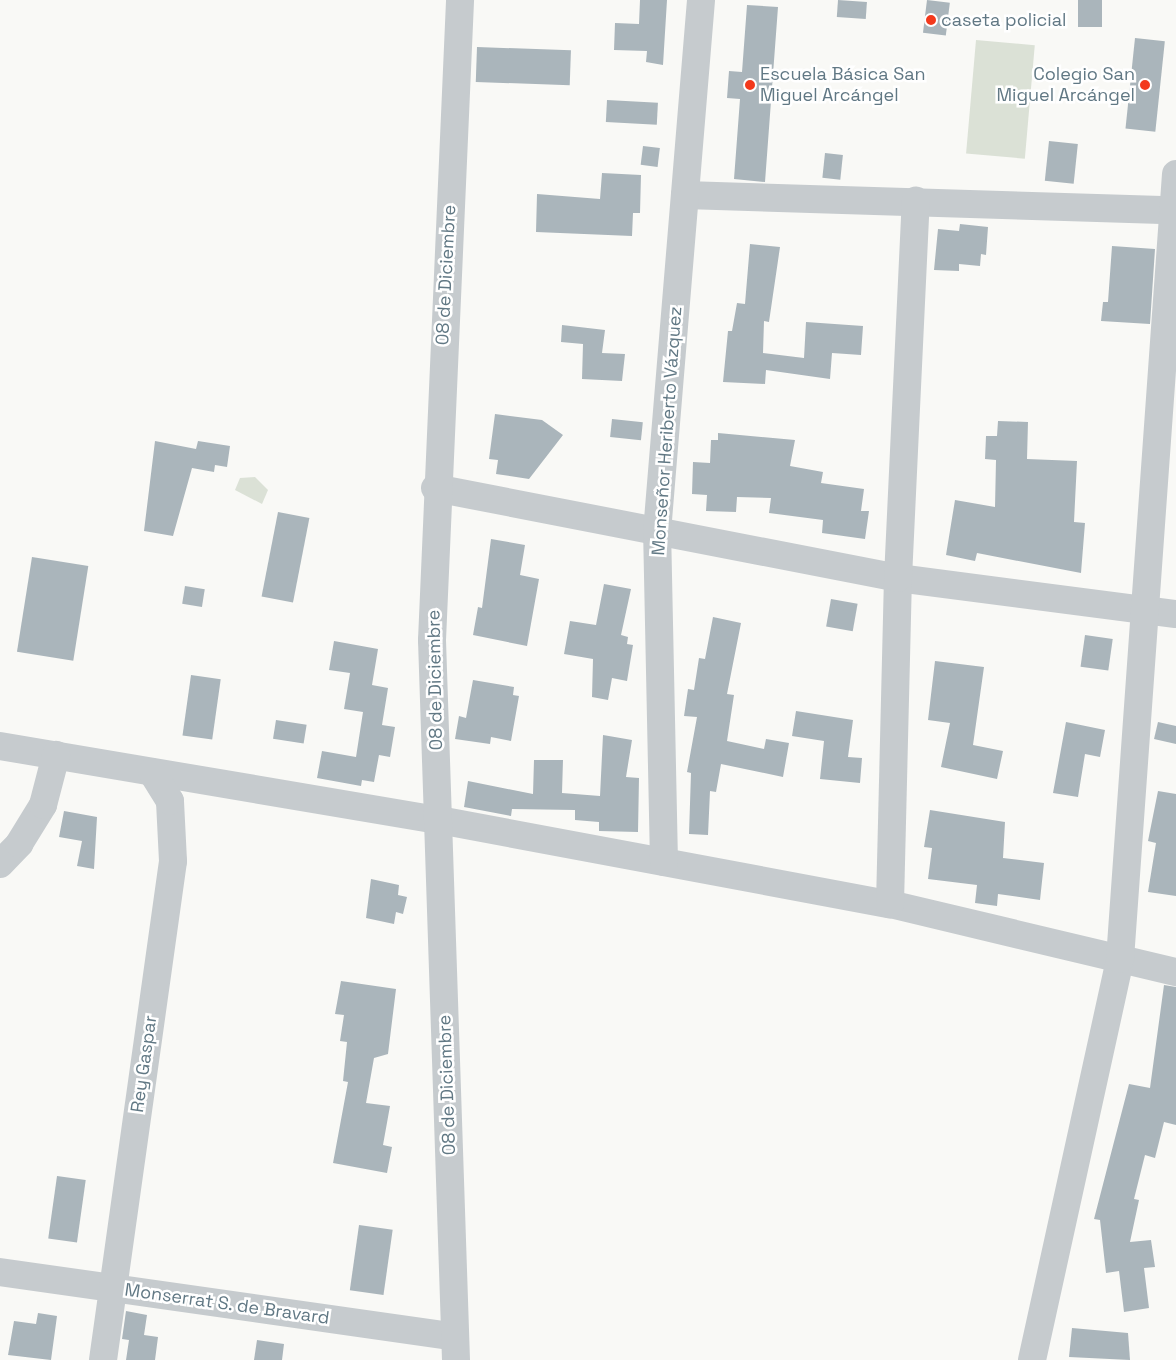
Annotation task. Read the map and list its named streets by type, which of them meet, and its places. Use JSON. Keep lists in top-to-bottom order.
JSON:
{
  "streets": {
    "street": [
      "08 de Diciembre",
      "Monseñor Heriberto Vázquez",
      "Rey Gaspar",
      "Monserrat S. de Bravard"
    ]
  },
  "crossings": [
    ["08 de Diciembre", "Monserrat S. de Bravard"],
    ["Rey Gaspar", "Monserrat S. de Bravard"]
  ],
  "places": ["caseta policial", "Escuela Básica San Miguel Arcángel", "Colegio San Miguel Arcángel"]
}
